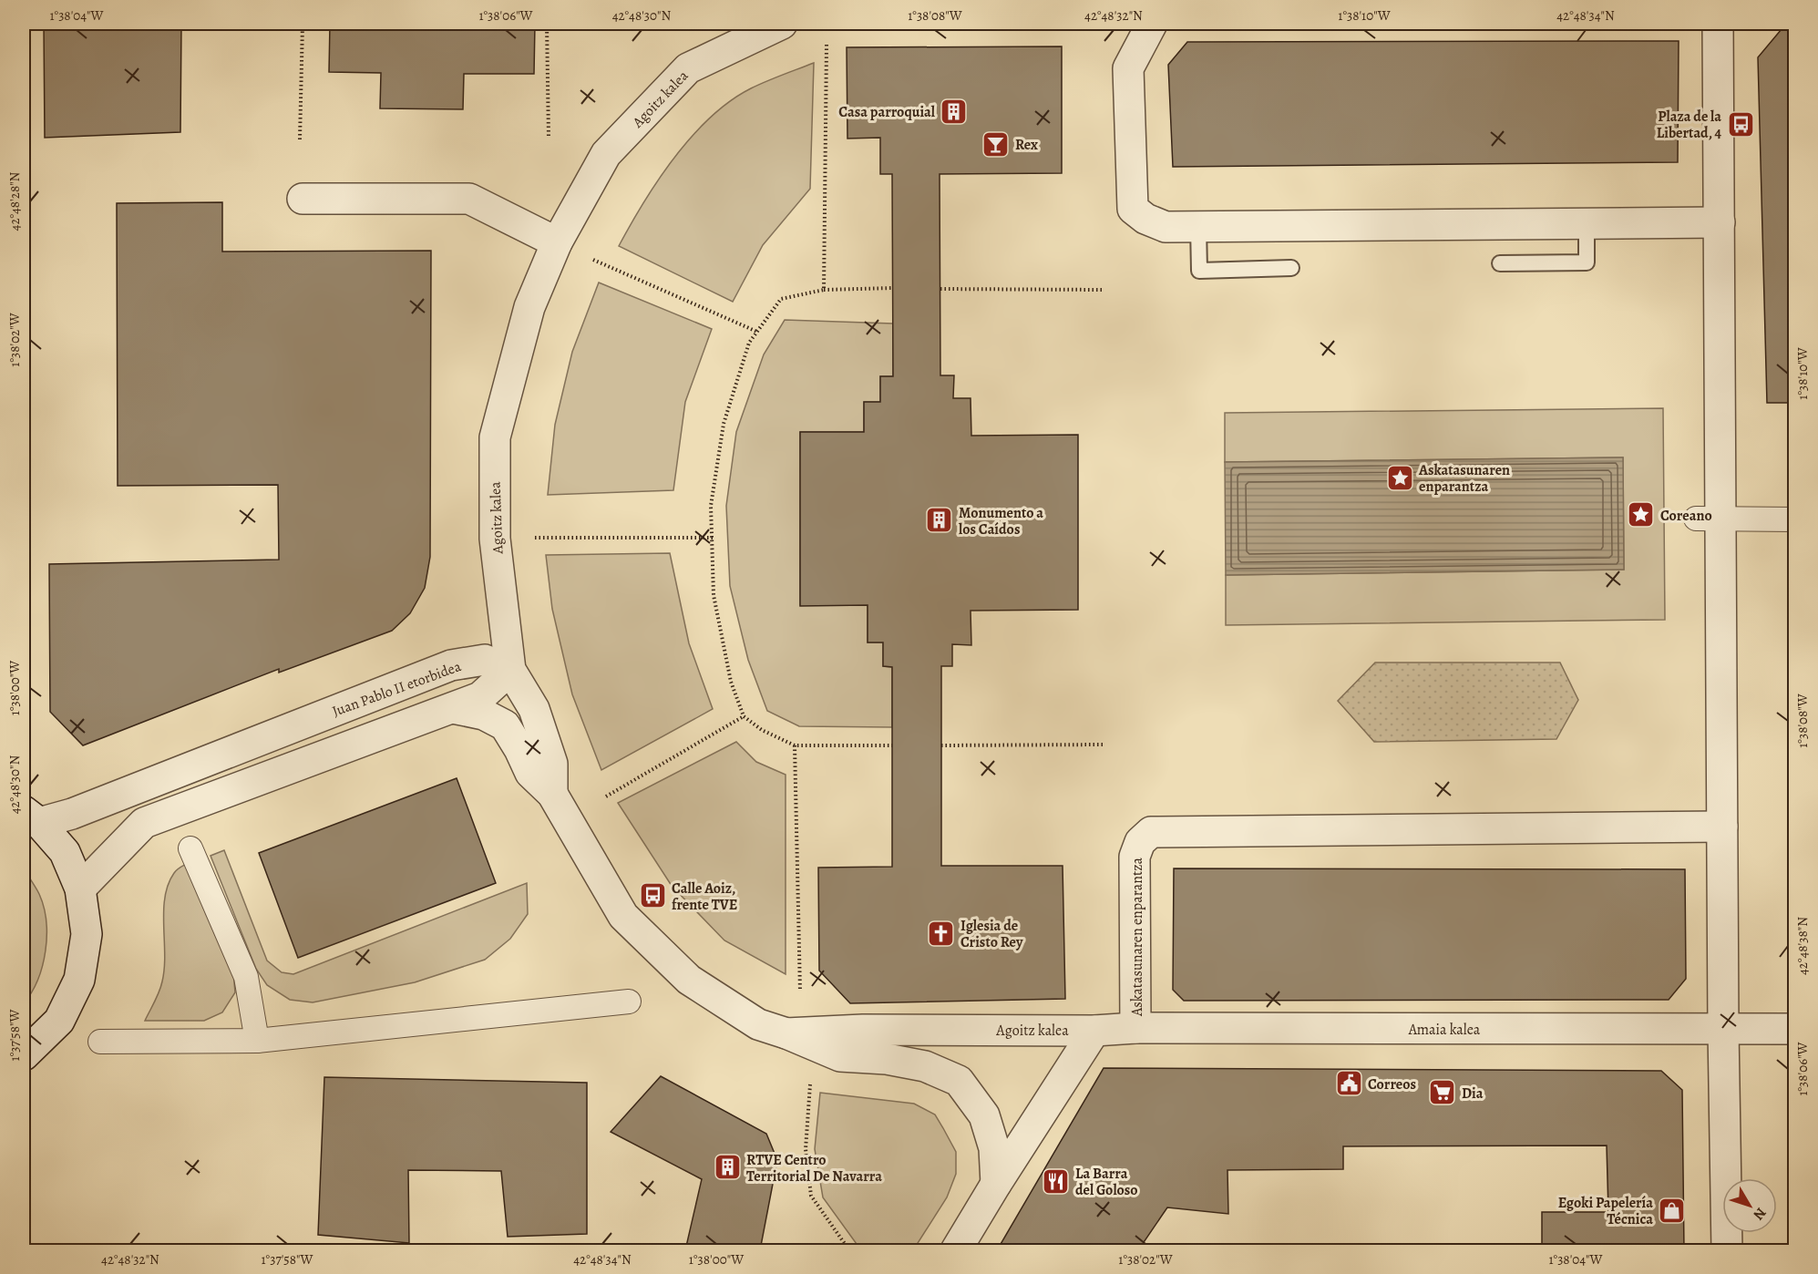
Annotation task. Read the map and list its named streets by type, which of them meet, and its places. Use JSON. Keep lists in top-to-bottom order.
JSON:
{
  "streets": {
    "street": [
      "Agoitz kalea",
      "Juan Pablo II etorbidea",
      "Askatasunaren enparantza",
      "Amaia kalea"
    ]
  },
  "crossings": [
    ["Agoitz kalea", "Juan Pablo II etorbidea"],
    ["Agoitz kalea", "Amaia kalea"],
    ["Askatasunaren enparantza", "Amaia kalea"]
  ],
  "places": {
    "building": ["Casa parroquial", "Monumento a los Caídos", "RTVE Centro Territorial De Navarra"],
    "bus stop": ["Plaza de la Libertad, 4", "Calle Aoiz, frente TVE"],
    "bar": ["Rex"],
    "place": ["Askatasunaren enparantza", "Coreano"],
    "church": ["Iglesia de Cristo Rey"],
    "public building": ["Correos"],
    "supermarket": ["Dia"],
    "restaurant": ["La Barra del Goloso"],
    "shop": ["Egoki Papelería Técnica"]
  },
  "north": "bottom right",
  "coordinates": [
    "1°38'04\"W",
    "1°38'06\"W",
    "42°48'30\"N",
    "1°38'08\"W",
    "42°48'32\"N",
    "1°38'10\"W",
    "42°48'34\"N",
    "42°48'28\"N",
    "1°38'02\"W",
    "1°38'00\"W",
    "42°48'38\"N",
    "1°37'58\"W"
  ]
}
